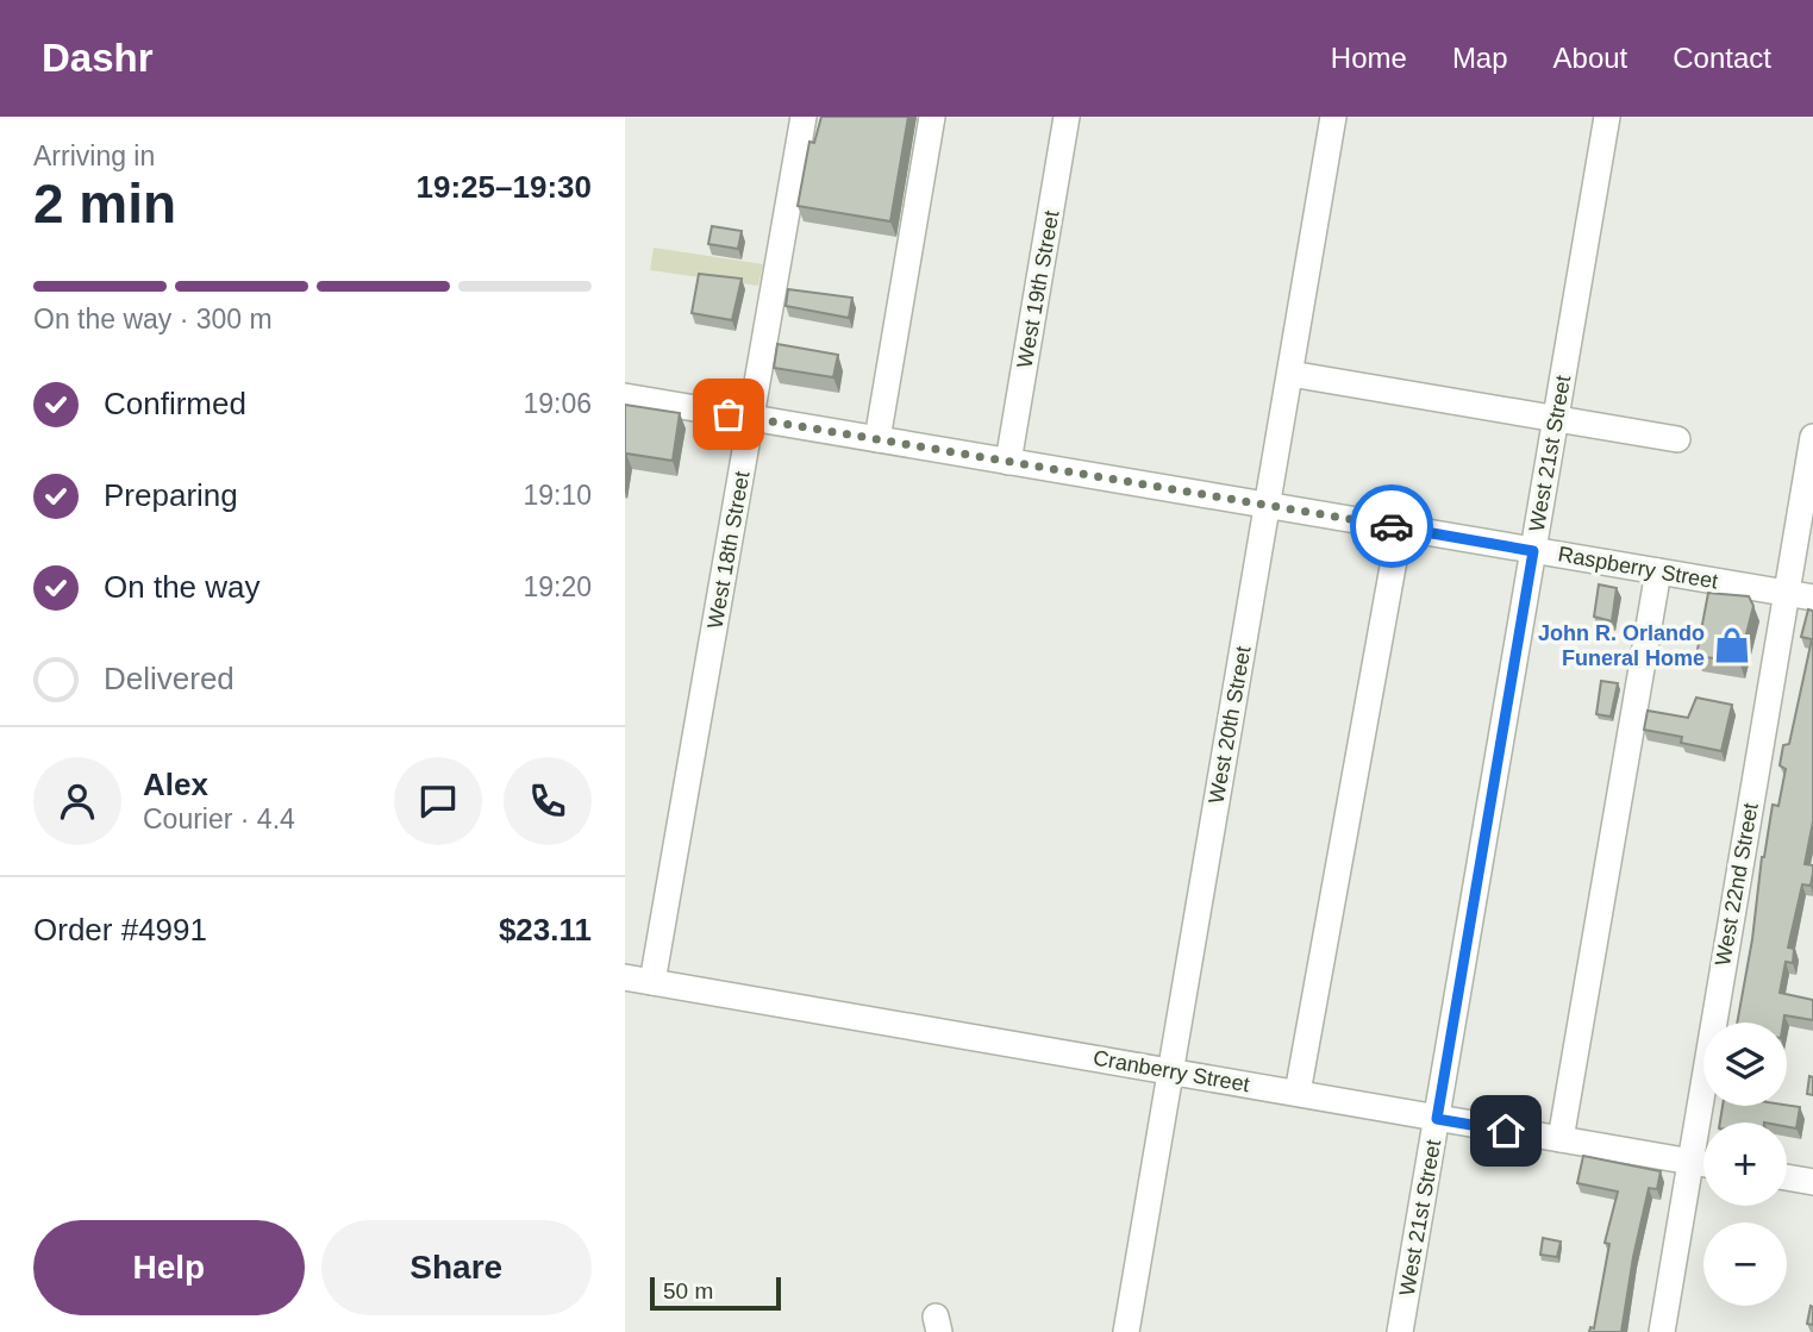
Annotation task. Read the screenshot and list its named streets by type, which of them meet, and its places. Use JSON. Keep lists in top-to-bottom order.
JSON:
{
  "streets": {
    "street": [
      "West 19th Street",
      "West 21st Street",
      "West 18th Street",
      "Raspberry Street",
      "West 20th Street",
      "West 22nd Street",
      "Cranberry Street"
    ]
  },
  "crossings": [
    ["West 19th Street", "Raspberry Street"],
    ["West 21st Street", "Raspberry Street"],
    ["West 21st Street", "Cranberry Street"],
    ["West 18th Street", "Raspberry Street"],
    ["West 18th Street", "Cranberry Street"],
    ["Raspberry Street", "West 20th Street"],
    ["Raspberry Street", "West 22nd Street"],
    ["West 20th Street", "Cranberry Street"],
    ["West 22nd Street", "Cranberry Street"]
  ],
  "places": {
    "shop": ["John R. Orlando Funeral Home"]
  },
  "scale_bar": "50 m",
  "page": {
    "header": "Dashr",
    "nav": [
      "Home",
      "Map",
      "About",
      "Contact"
    ],
    "heading": ["2 min", "Arriving in", "19:25–19:30"],
    "panel": [
      "Alex",
      "Courier · 4.4",
      "Order #4991",
      "$23.11"
    ],
    "bar": "On the way · 300 m",
    "list": [
      ["Confirmed", "19:06"],
      ["Preparing", "19:10"],
      ["On the way", "19:20"],
      "Delivered"
    ],
    "map_buttons": ["+", "−"],
    "buttons": ["Help", "Share"],
    "scale": "50 m"
  }
}
